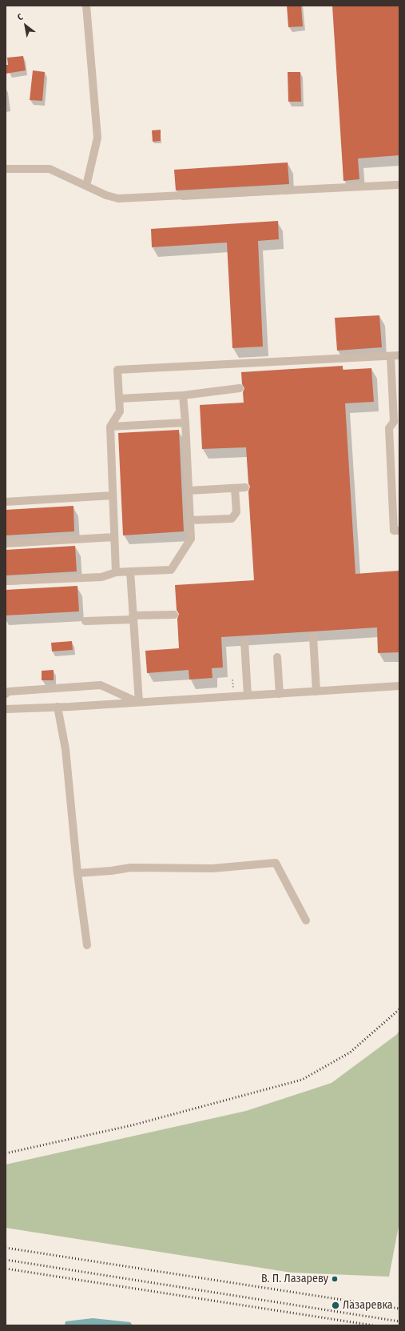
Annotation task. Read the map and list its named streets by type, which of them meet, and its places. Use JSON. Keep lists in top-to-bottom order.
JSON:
{
  "places": ["В. П. Лазареву", "Лазаревка"],
  "north": "top left"
}
